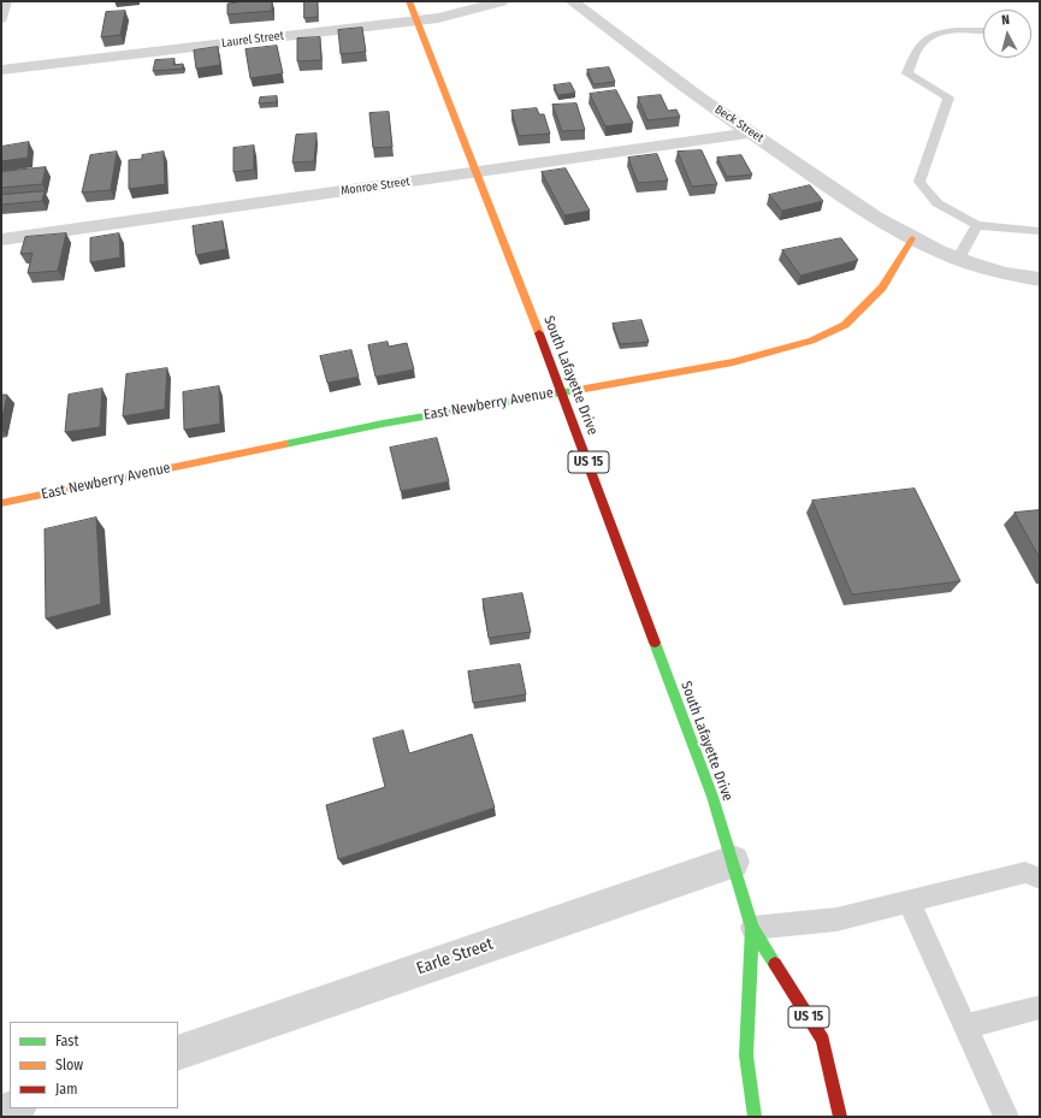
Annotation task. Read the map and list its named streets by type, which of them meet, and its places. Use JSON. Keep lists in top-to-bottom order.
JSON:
{
  "streets": {
    "main road": ["South Lafayette Drive", "East Newberry Avenue", "US 15"],
    "street": [
      "Laurel Street",
      "Beck Street",
      "Monroe Street",
      "Earle Street"
    ]
  },
  "crossings": [
    ["Laurel Street", "South Lafayette Drive"],
    ["Beck Street", "Monroe Street"],
    ["Beck Street", "East Newberry Avenue"],
    ["Monroe Street", "South Lafayette Drive"],
    ["South Lafayette Drive", "East Newberry Avenue"],
    ["South Lafayette Drive", "Earle Street"]
  ],
  "legend": ["Fast", "Slow", "Jam"],
  "north": "top"
}
